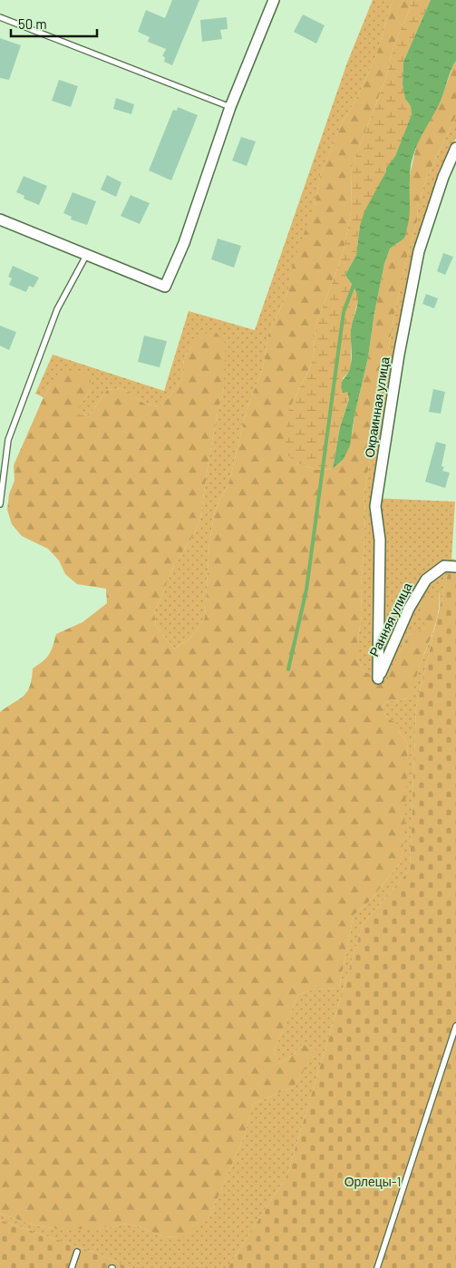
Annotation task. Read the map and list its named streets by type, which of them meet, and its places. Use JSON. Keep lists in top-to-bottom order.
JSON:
{
  "streets": {
    "street": ["Окраинная улица", "Ранняя улица"]
  },
  "crossings": [
    ["Окраинная улица", "Ранняя улица"]
  ],
  "parks": ["Орлецы-1"],
  "scale_bar": "50 m"
}
